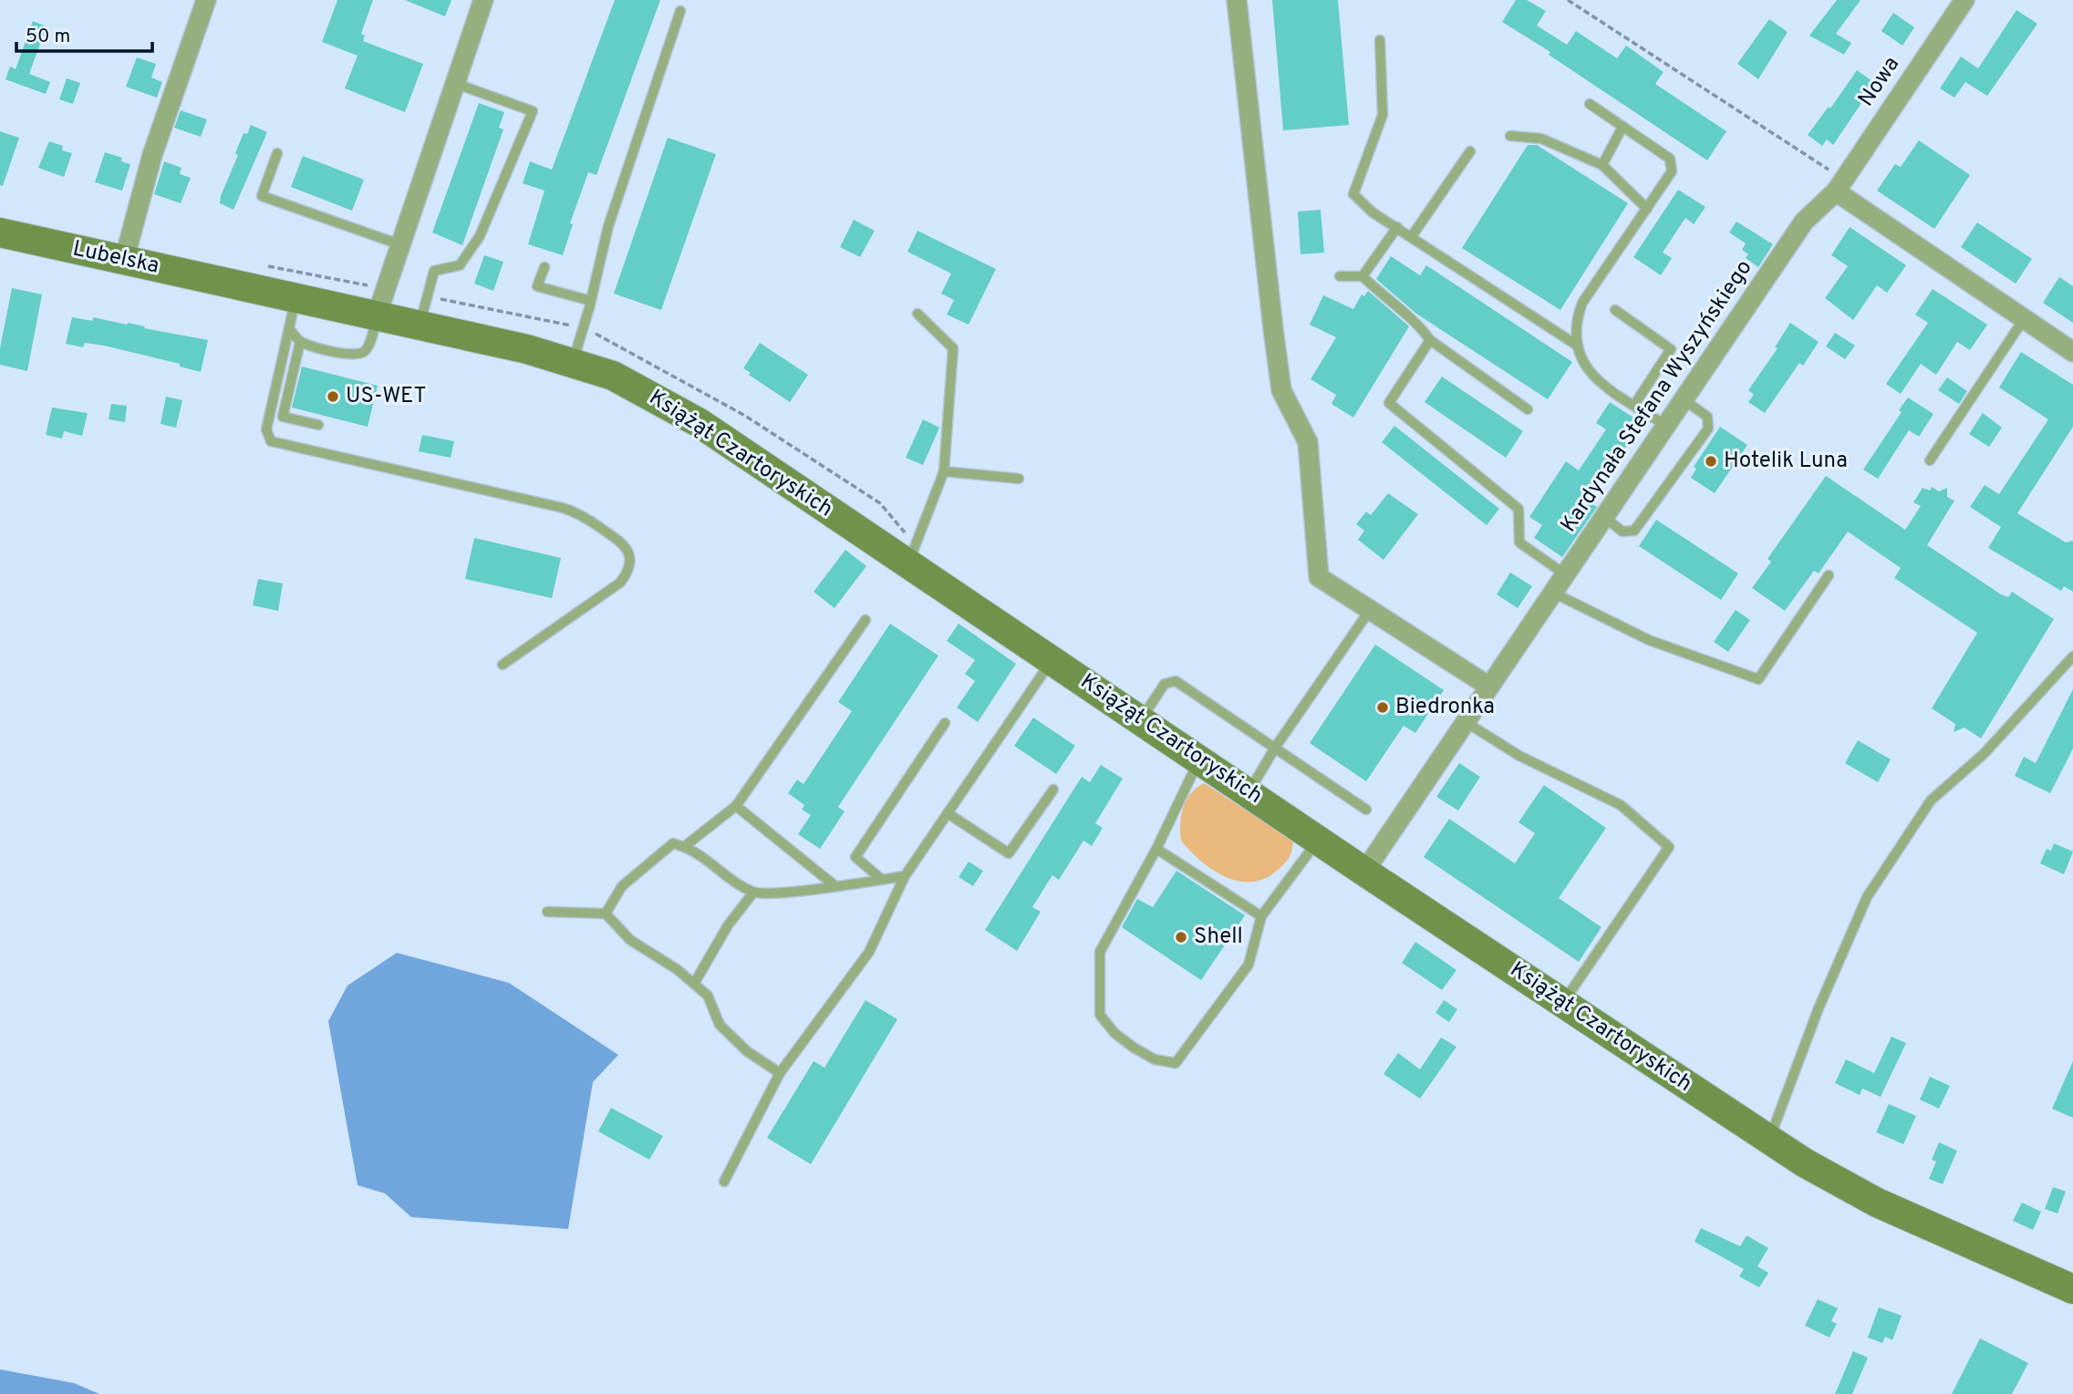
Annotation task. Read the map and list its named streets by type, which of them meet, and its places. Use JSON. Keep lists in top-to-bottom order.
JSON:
{
  "streets": {
    "main road": ["Lubelska", "Książąt Czartoryskich"],
    "street": ["Nowa", "Kardynała Stefana Wyszyńskiego"]
  },
  "crossings": [
    ["Nowa", "Kardynała Stefana Wyszyńskiego"],
    ["Lubelska", "Książąt Czartoryskich"],
    ["Kardynała Stefana Wyszyńskiego", "Książąt Czartoryskich"]
  ],
  "places": [
    "US-WET",
    "Hotelik Luna",
    "Biedronka",
    "Shell"
  ],
  "scale_bar": "50 m"
}
